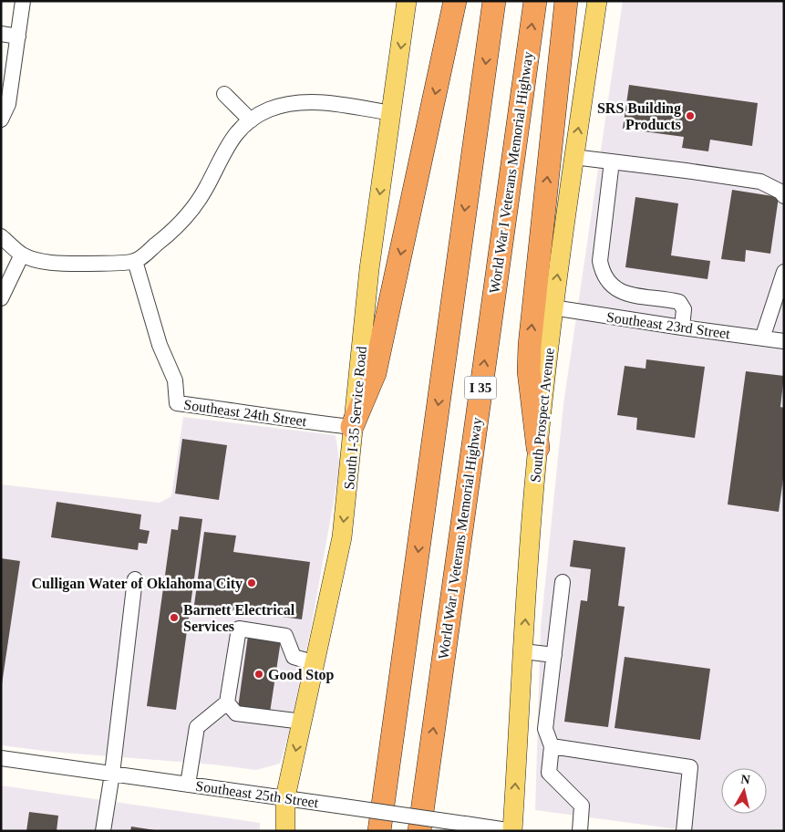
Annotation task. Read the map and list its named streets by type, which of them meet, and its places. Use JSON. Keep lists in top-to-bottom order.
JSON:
{
  "streets": {
    "highway": ["World War I Veterans Memorial Highway", "I 35"],
    "main road": ["South Prospect Avenue", "South I-35 Service Road"],
    "street": ["Southeast 23rd Street", "Southeast 24th Street", "Southeast 25th Street"]
  },
  "crossings": [
    ["Southeast 23rd Street", "South Prospect Avenue"],
    ["Southeast 24th Street", "South I-35 Service Road"],
    ["South Prospect Avenue", "Southeast 25th Street"],
    ["South I-35 Service Road", "Southeast 25th Street"]
  ],
  "one_way": ["South Prospect Avenue", "South I-35 Service Road"],
  "places": [
    "SRS Building Products",
    "Culligan Water of Oklahoma City",
    "Barnett Electrical Services",
    "Good Stop"
  ],
  "north": "top"
}
